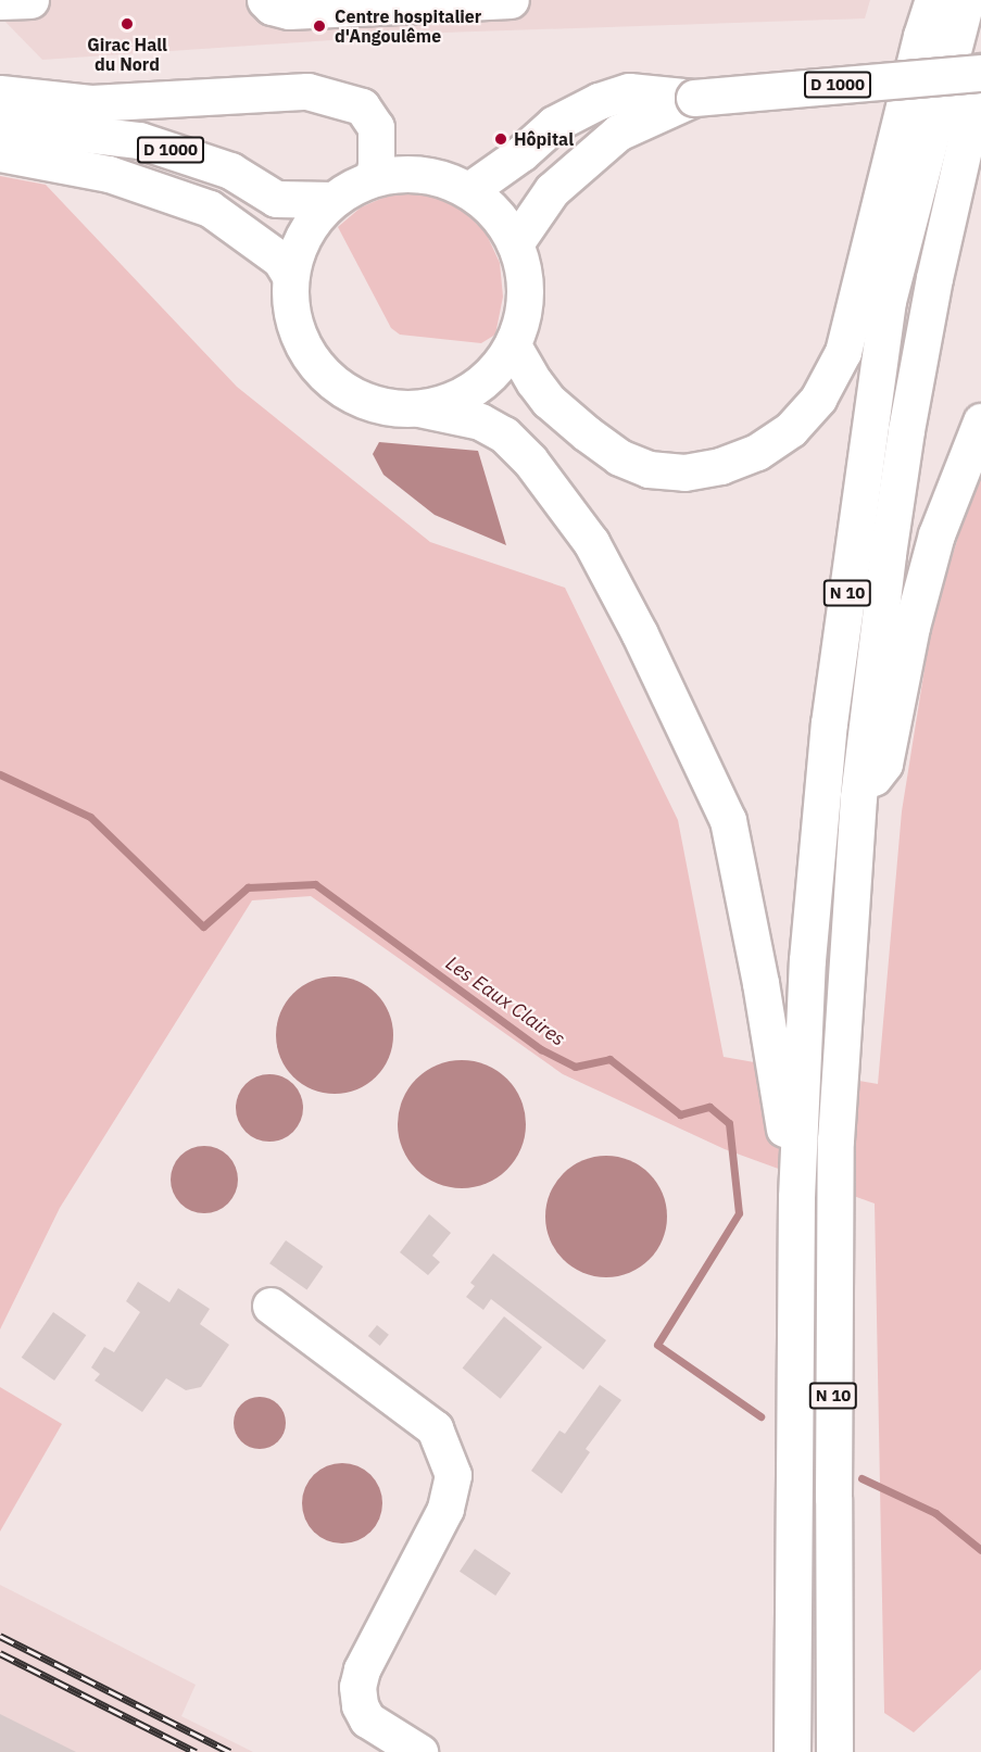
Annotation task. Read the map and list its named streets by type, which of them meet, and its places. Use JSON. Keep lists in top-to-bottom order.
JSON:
{
  "streets": {
    "main road": ["D 1000", "N 10"]
  },
  "crossings": [
    ["D 1000", "N 10"]
  ],
  "water": ["Les Eaux Claires"],
  "places": ["Girac Hall du Nord", "Centre hospitalier d'Angoulême", "Hôpital"]
}
